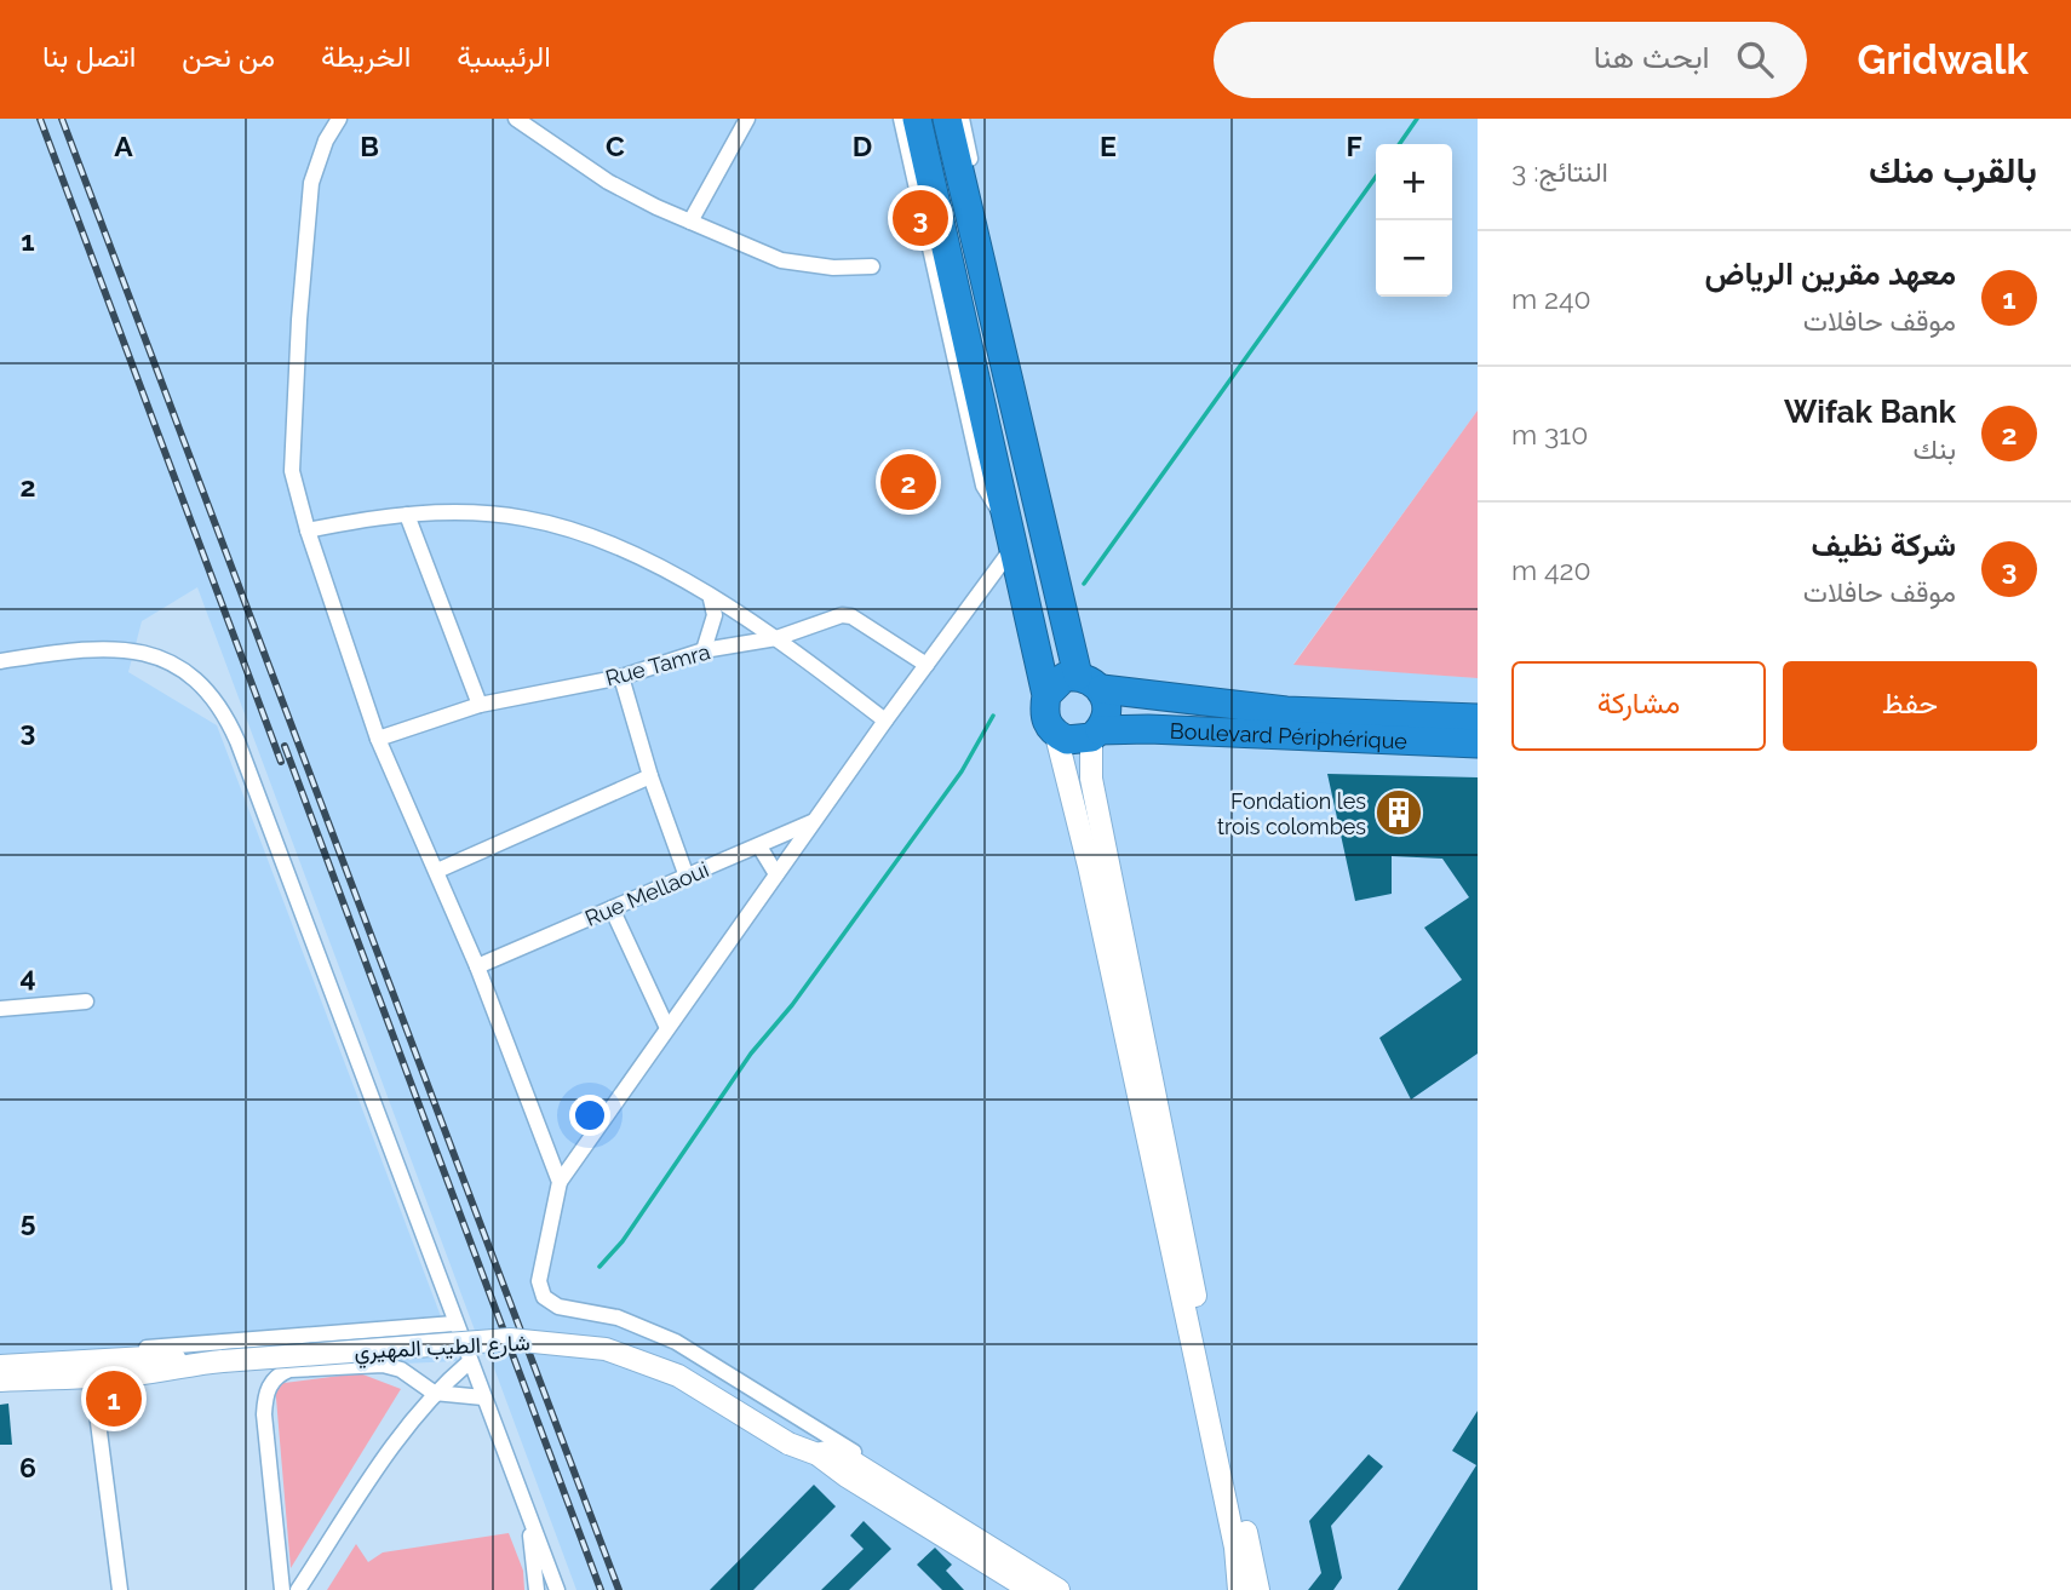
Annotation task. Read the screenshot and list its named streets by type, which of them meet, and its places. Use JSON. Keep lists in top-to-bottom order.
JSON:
{
  "streets": {
    "highway": ["Boulevard Périphérique"],
    "street": ["Rue Tamra", "Rue Mellaoui", "شارع الطيب المهيري"]
  },
  "places": {
    "building": ["Fondation les trois colombes"]
  },
  "page": {
    "header": "Gridwalk",
    "search": "ابحث هنا",
    "nav": [
      "الرئيسية",
      "الخريطة",
      "من نحن",
      "اتصل بنا"
    ],
    "heading": ["بالقرب منك", "النتائج: 3"],
    "map_buttons": ["+", "−"],
    "pins": ["3", "2", "1"],
    "list": [
      {
        "mark": "1",
        "name": "معهد مقرين الرياض",
        "note": "موقف حافلات",
        "value": "240 m"
      },
      {
        "mark": "2",
        "name": "Wifak Bank",
        "note": "بنك",
        "value": "310 m"
      },
      {
        "mark": "3",
        "name": "شركة نظيف",
        "note": "موقف حافلات",
        "value": "420 m"
      }
    ],
    "buttons": ["حفظ", "مشاركة"]
  },
  "grid": {
    "columns": [
      "A",
      "B",
      "C",
      "D",
      "E",
      "F"
    ],
    "rows": [
      "1",
      "2",
      "3",
      "4",
      "5",
      "6"
    ]
  }
}
